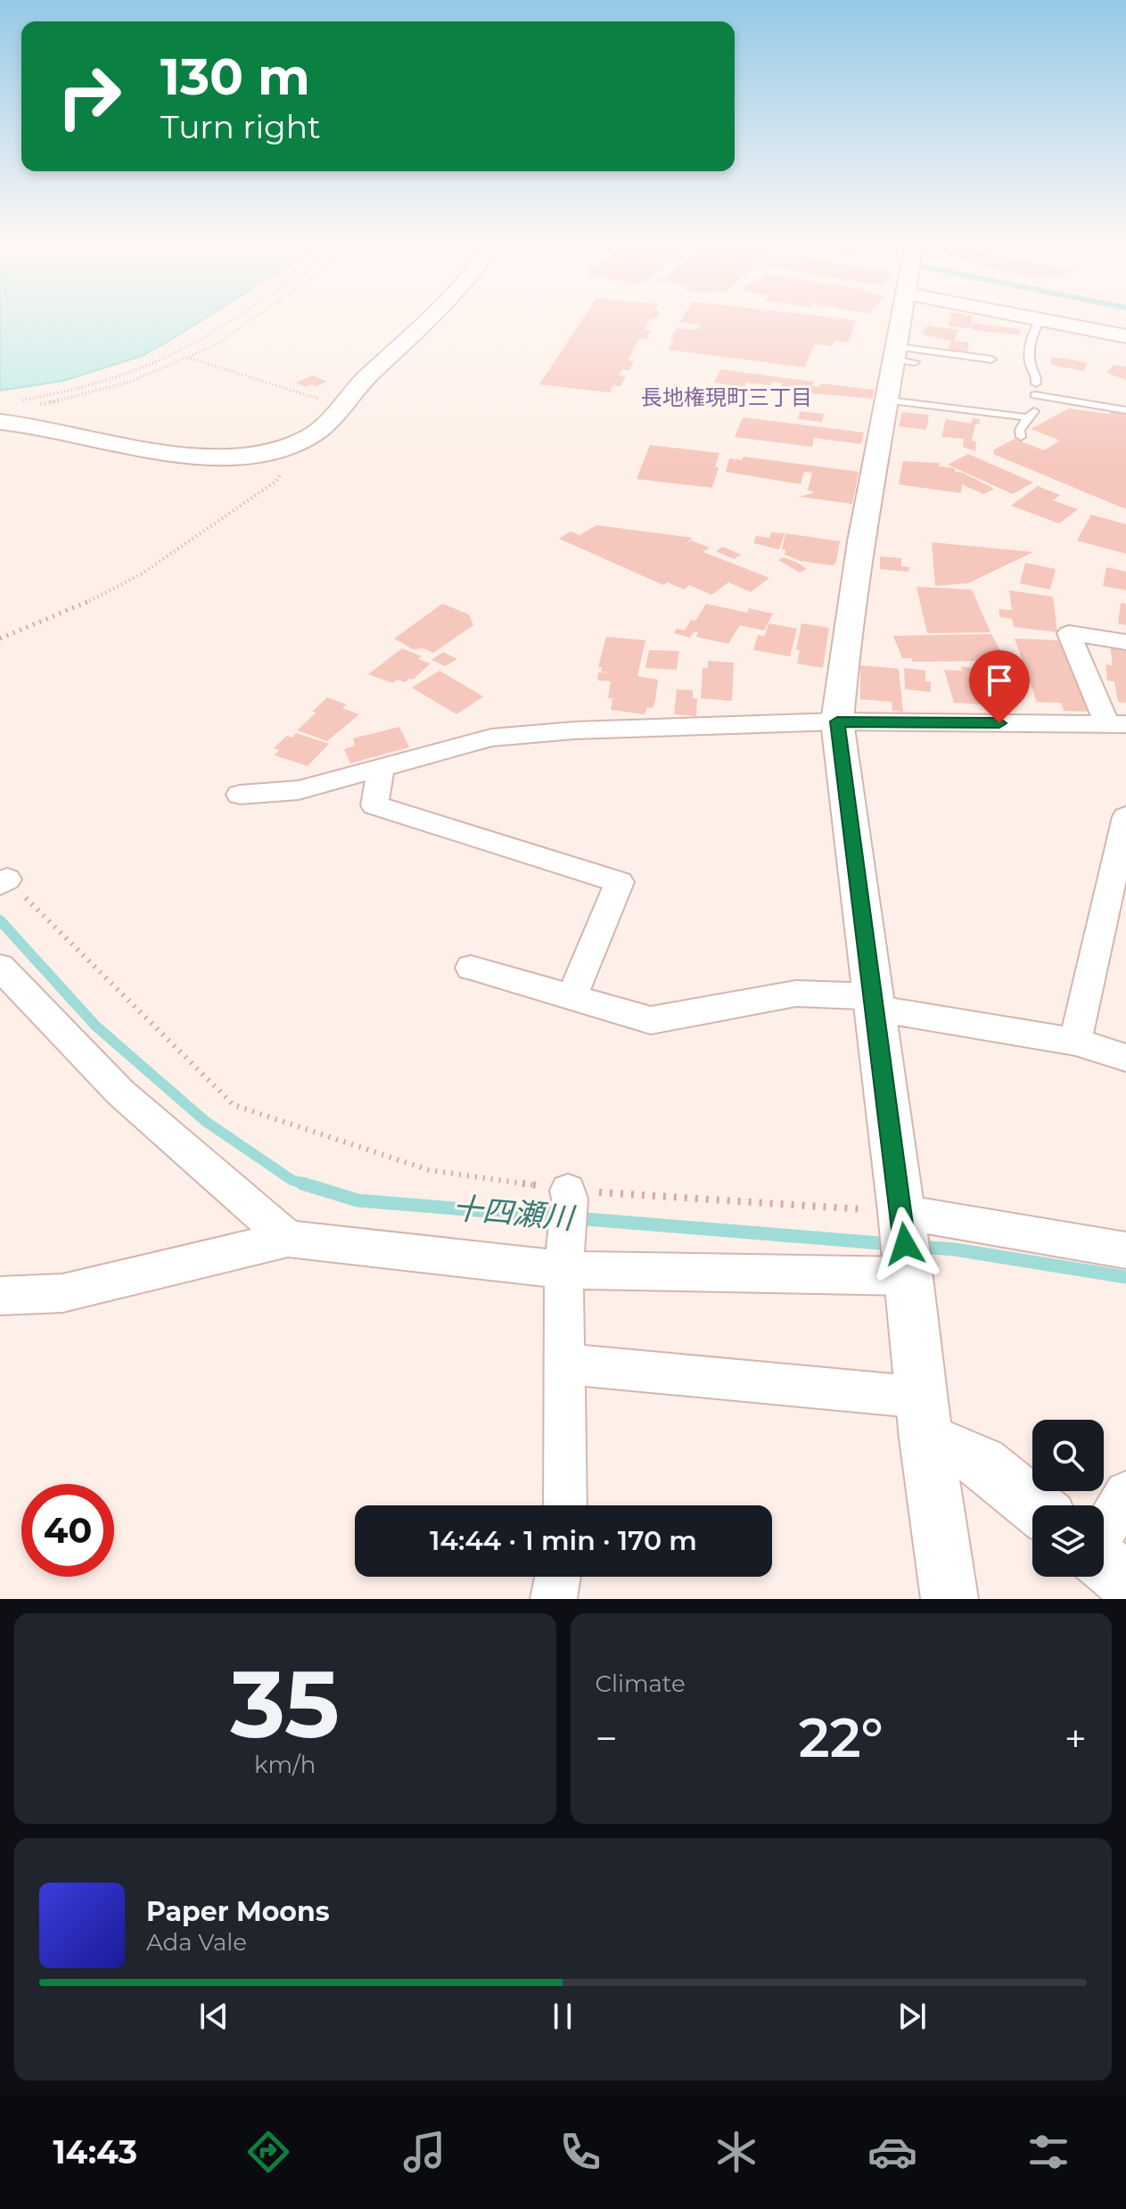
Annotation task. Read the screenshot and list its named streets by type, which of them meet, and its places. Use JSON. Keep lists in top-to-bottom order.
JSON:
{
  "districts": ["長地権現町三丁目"],
  "water": ["十四瀬川"],
  "page": {
    "turn": ["130 m", "Turn right"],
    "limit": "40",
    "trip": "14:44 · 1 min · 170 m",
    "tile": [
      ["35", "km/h"],
      "Climate"
    ],
    "heat": ["−", "22°", "+"],
    "song": ["Paper Moons", "Ada Vale"],
    "tabs": "14:43"
  }
}
